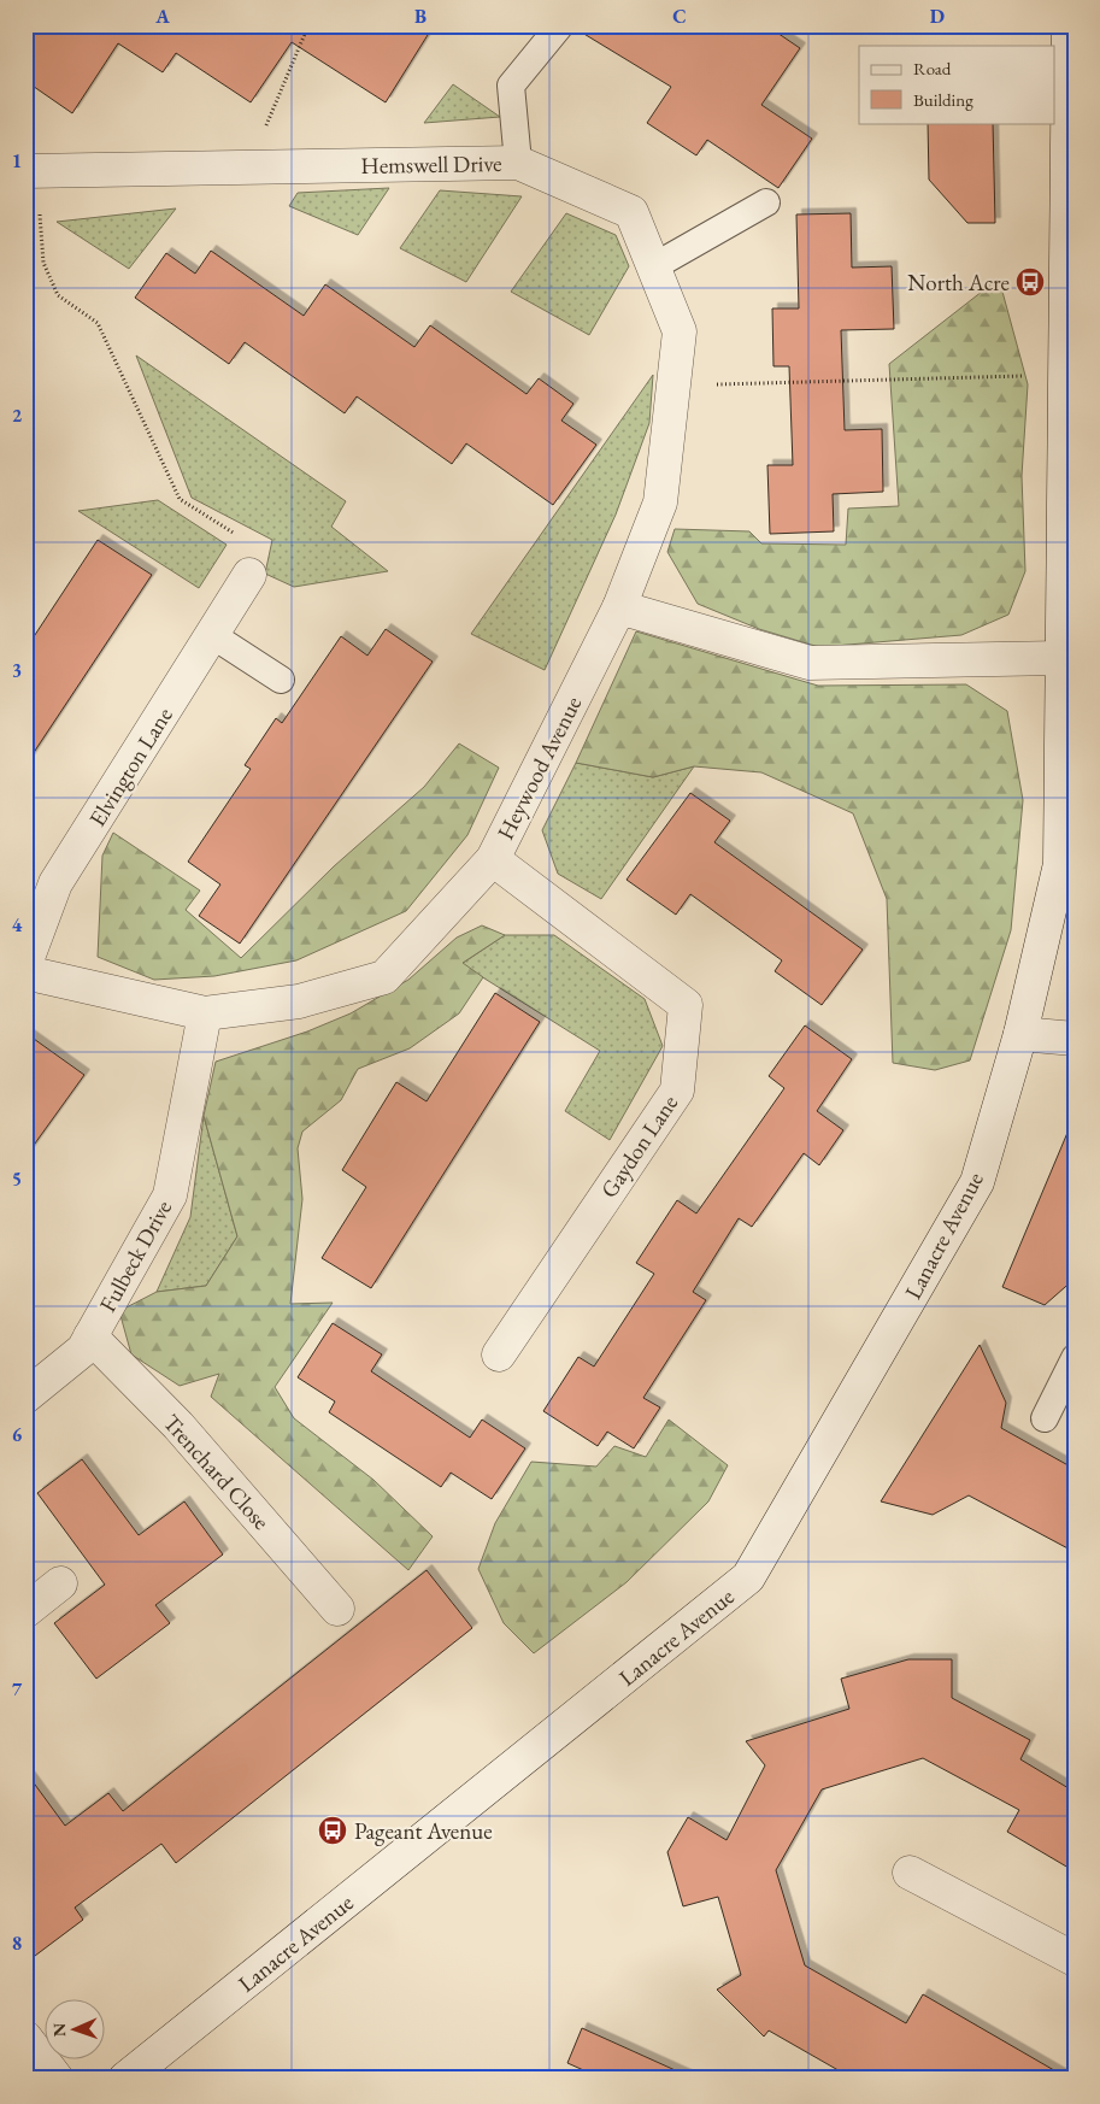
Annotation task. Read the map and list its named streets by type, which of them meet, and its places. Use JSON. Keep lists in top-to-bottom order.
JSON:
{
  "streets": {
    "street": [
      "Hemswell Drive",
      "Elvington Lane",
      "Heywood Avenue",
      "Gaydon Lane",
      "Lanacre Avenue",
      "Fulbeck Drive",
      "Trenchard Close"
    ]
  },
  "crossings": [
    ["Hemswell Drive", "Heywood Avenue"],
    ["Heywood Avenue", "Gaydon Lane"],
    ["Heywood Avenue", "Fulbeck Drive"],
    ["Fulbeck Drive", "Trenchard Close"]
  ],
  "places": {
    "bus stop": ["North Acre", "Pageant Avenue"]
  },
  "legend": ["Road", "Building"],
  "north": "left",
  "grid": {
    "columns": [
      "A",
      "B",
      "C",
      "D"
    ],
    "rows": [
      "1",
      "2",
      "3",
      "4",
      "5",
      "6",
      "7",
      "8"
    ]
  }
}
